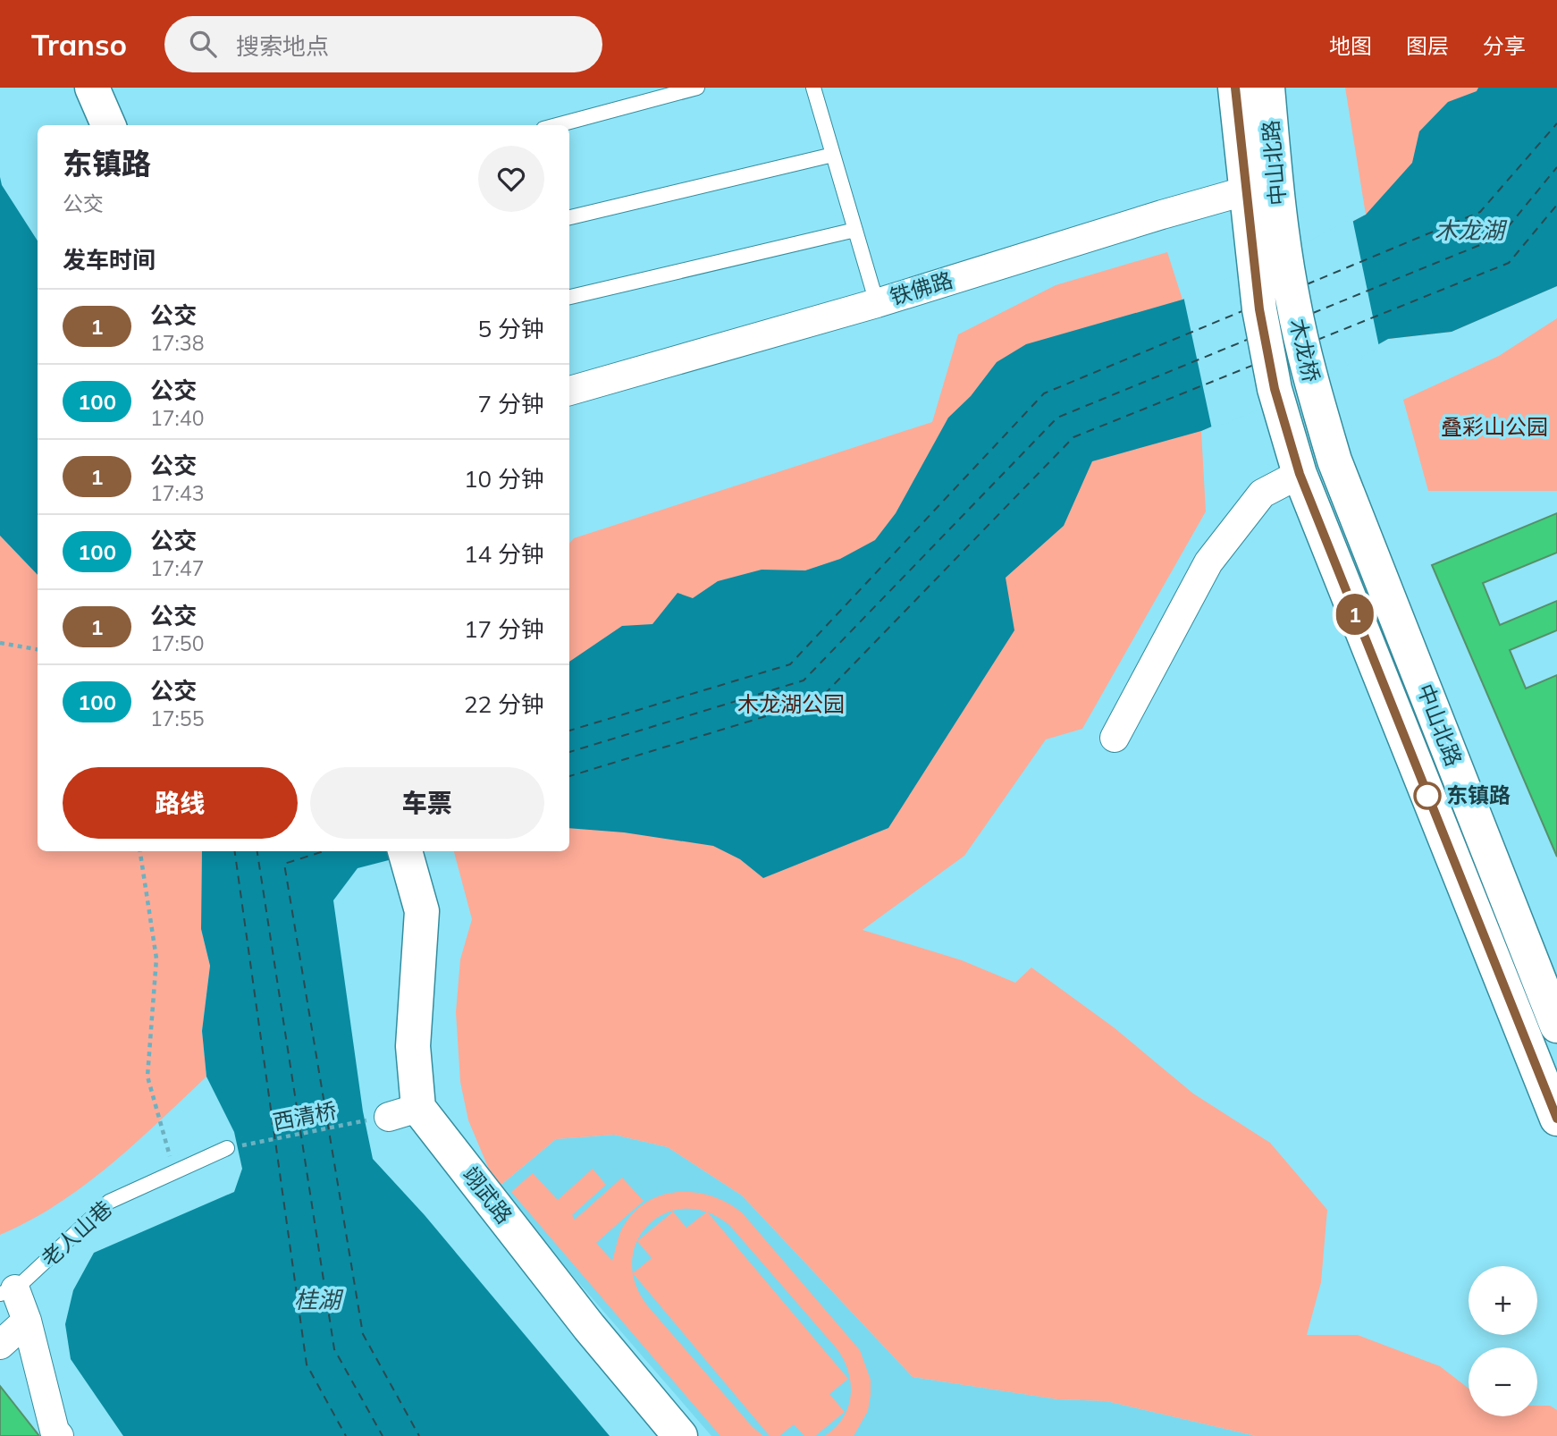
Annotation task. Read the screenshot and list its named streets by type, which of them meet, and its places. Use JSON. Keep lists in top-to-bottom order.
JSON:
{
  "streets": {
    "main road": ["中山北路", "木龙桥", "翊武路"],
    "street": ["铁佛路"],
    "lane": ["老人山巷"],
    "path": ["西清桥"]
  },
  "crossings": [
    ["中山北路", "铁佛路"],
    ["中山北路", "木龙桥"],
    ["西清桥", "翊武路"],
    ["西清桥", "老人山巷"]
  ],
  "water": ["木龙湖", "桂湖"],
  "parks": ["叠彩山公园", "木龙湖公园"],
  "places": ["东镇路"],
  "lines": ["bus line 1"],
  "page": {
    "header": "Transo",
    "search": "搜索地点",
    "nav": ["地图", "图层", "分享"],
    "on_map": "1",
    "heading": [
      ["东镇路", "公交"],
      "发车时间"
    ],
    "list": [
      {
        "mark": "1",
        "name": "公交",
        "note": "17:38",
        "value": "5 分钟"
      },
      {
        "mark": "100",
        "name": "公交",
        "note": "17:40",
        "value": "7 分钟"
      },
      {
        "mark": "1",
        "name": "公交",
        "note": "17:43",
        "value": "10 分钟"
      },
      {
        "mark": "100",
        "name": "公交",
        "note": "17:47",
        "value": "14 分钟"
      },
      {
        "mark": "1",
        "name": "公交",
        "note": "17:50",
        "value": "17 分钟"
      },
      {
        "mark": "100",
        "name": "公交",
        "note": "17:55",
        "value": "22 分钟"
      }
    ],
    "buttons": ["路线", "车票"],
    "map_buttons": ["+", "−"]
  }
}
